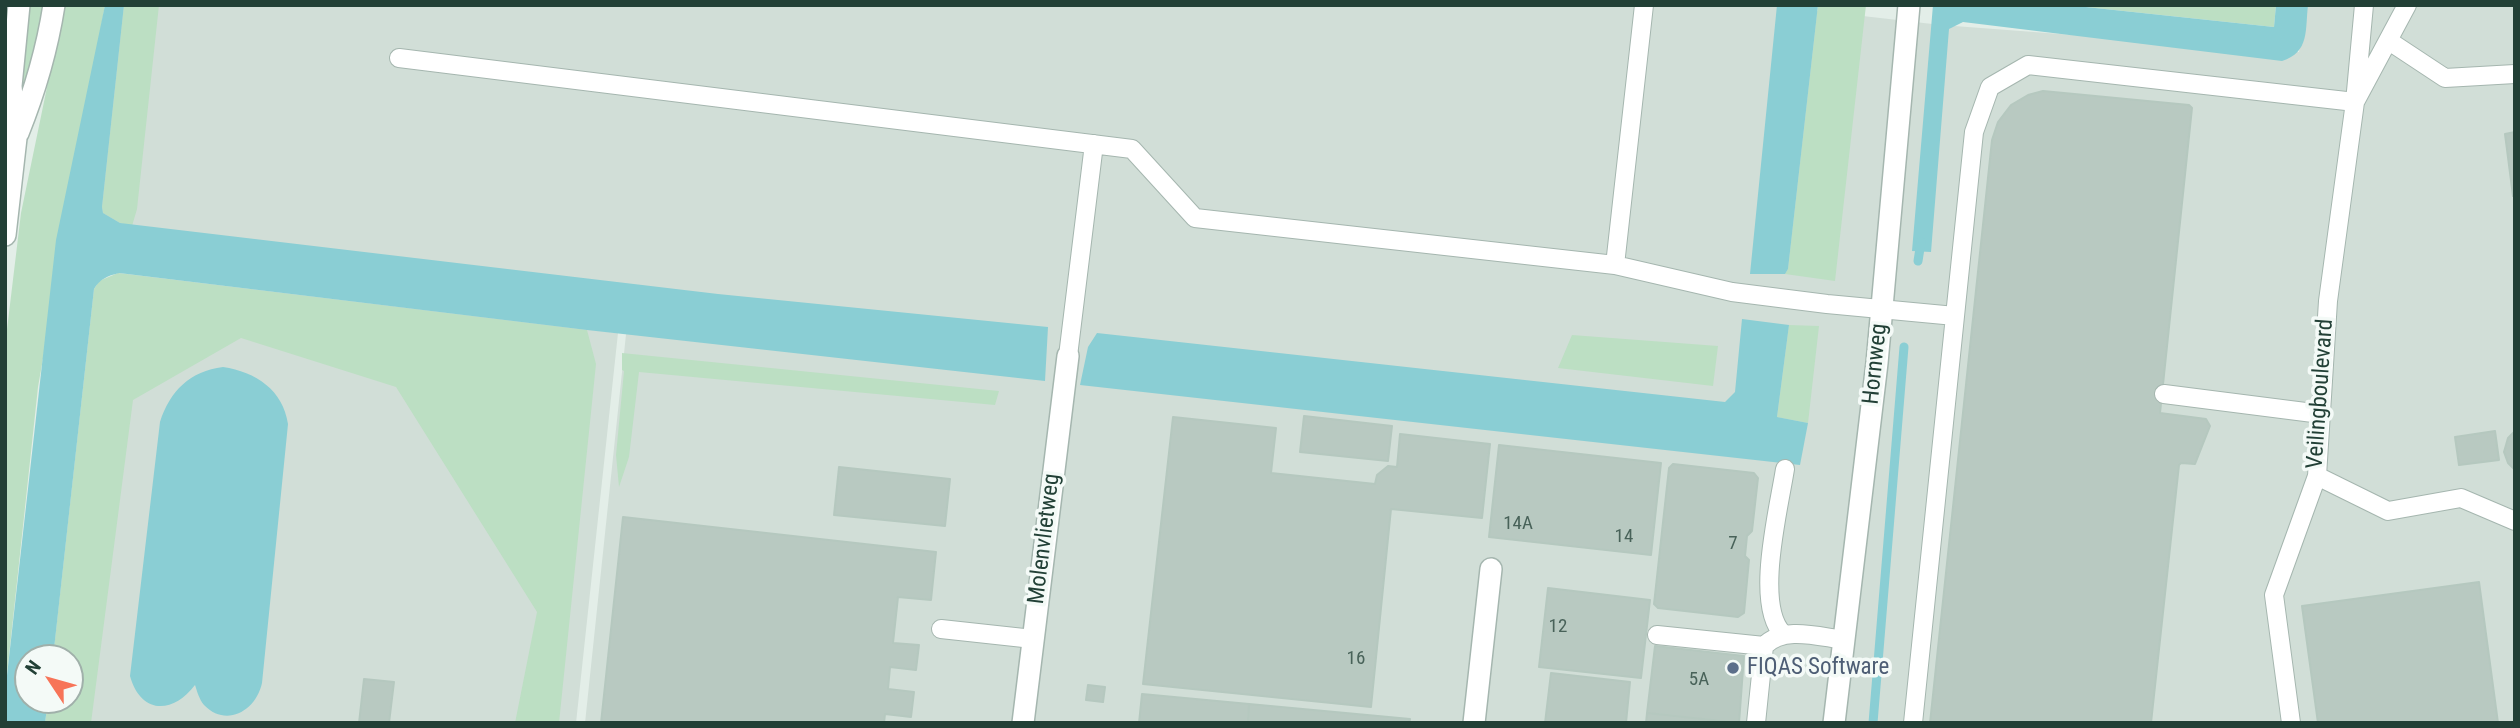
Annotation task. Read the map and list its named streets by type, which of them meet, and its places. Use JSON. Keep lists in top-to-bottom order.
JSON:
{
  "streets": {
    "street": ["Hornweg", "Molenvlietweg"],
    "lane": ["Veilingboulevard"]
  },
  "places": ["FIQAS Software"],
  "house_numbers": [
    "14A",
    "14",
    "7",
    "12",
    "16",
    "5A"
  ],
  "north": "top left"
}
